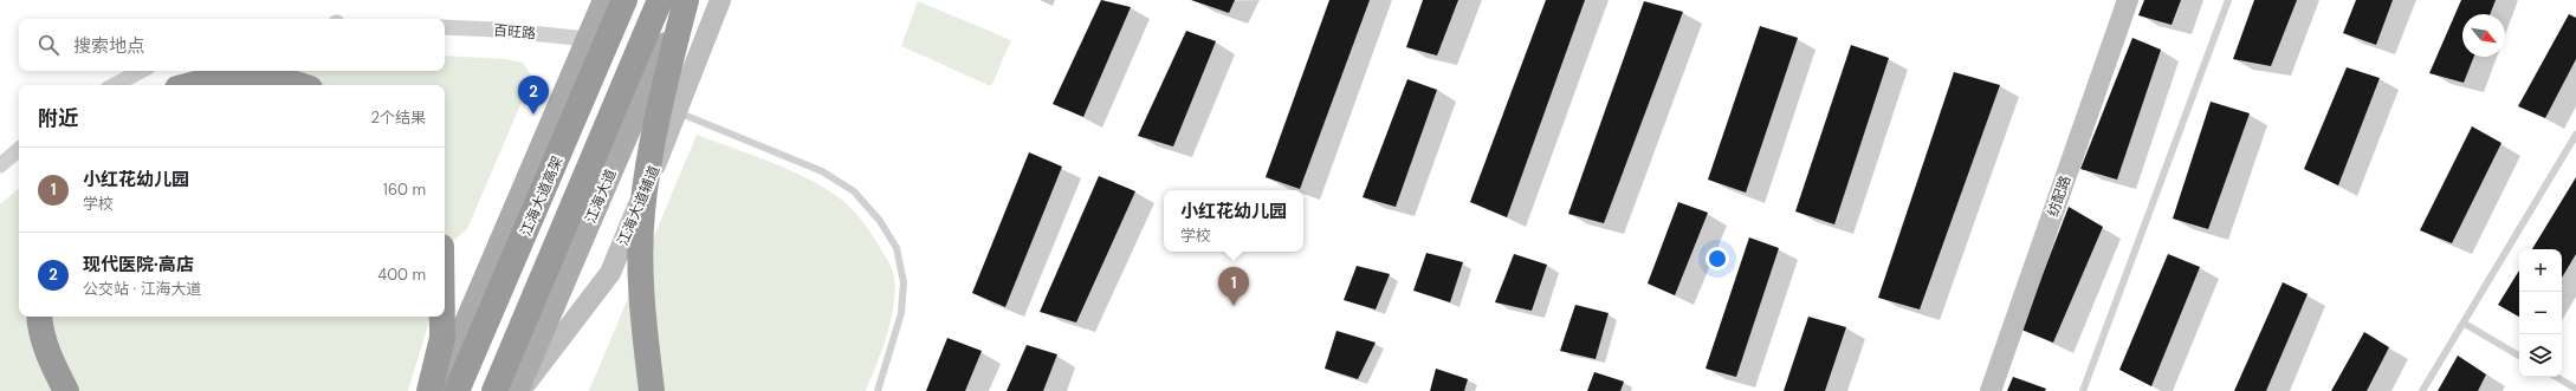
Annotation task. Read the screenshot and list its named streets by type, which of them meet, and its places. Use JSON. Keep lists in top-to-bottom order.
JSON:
{
  "streets": {
    "highway": ["江海大道高架"],
    "main road": ["江海大道"],
    "street": ["百旺路", "纺配路", "江海大道辅道"]
  },
  "crossings": [
    ["江海大道", "江海大道辅道"]
  ],
  "north": "bottom right",
  "page": {
    "search": "搜索地点",
    "pins": ["2", "1"],
    "heading": ["附近", "2个结果"],
    "list": [
      {
        "mark": "1",
        "name": "小红花幼儿园",
        "note": "学校",
        "value": "160 m"
      },
      {
        "mark": "2",
        "name": "现代医院·高店",
        "note": "公交站 · 江海大道",
        "value": "400 m"
      }
    ],
    "popup": ["小红花幼儿园", "学校"],
    "map_buttons": ["+", "−"]
  }
}
